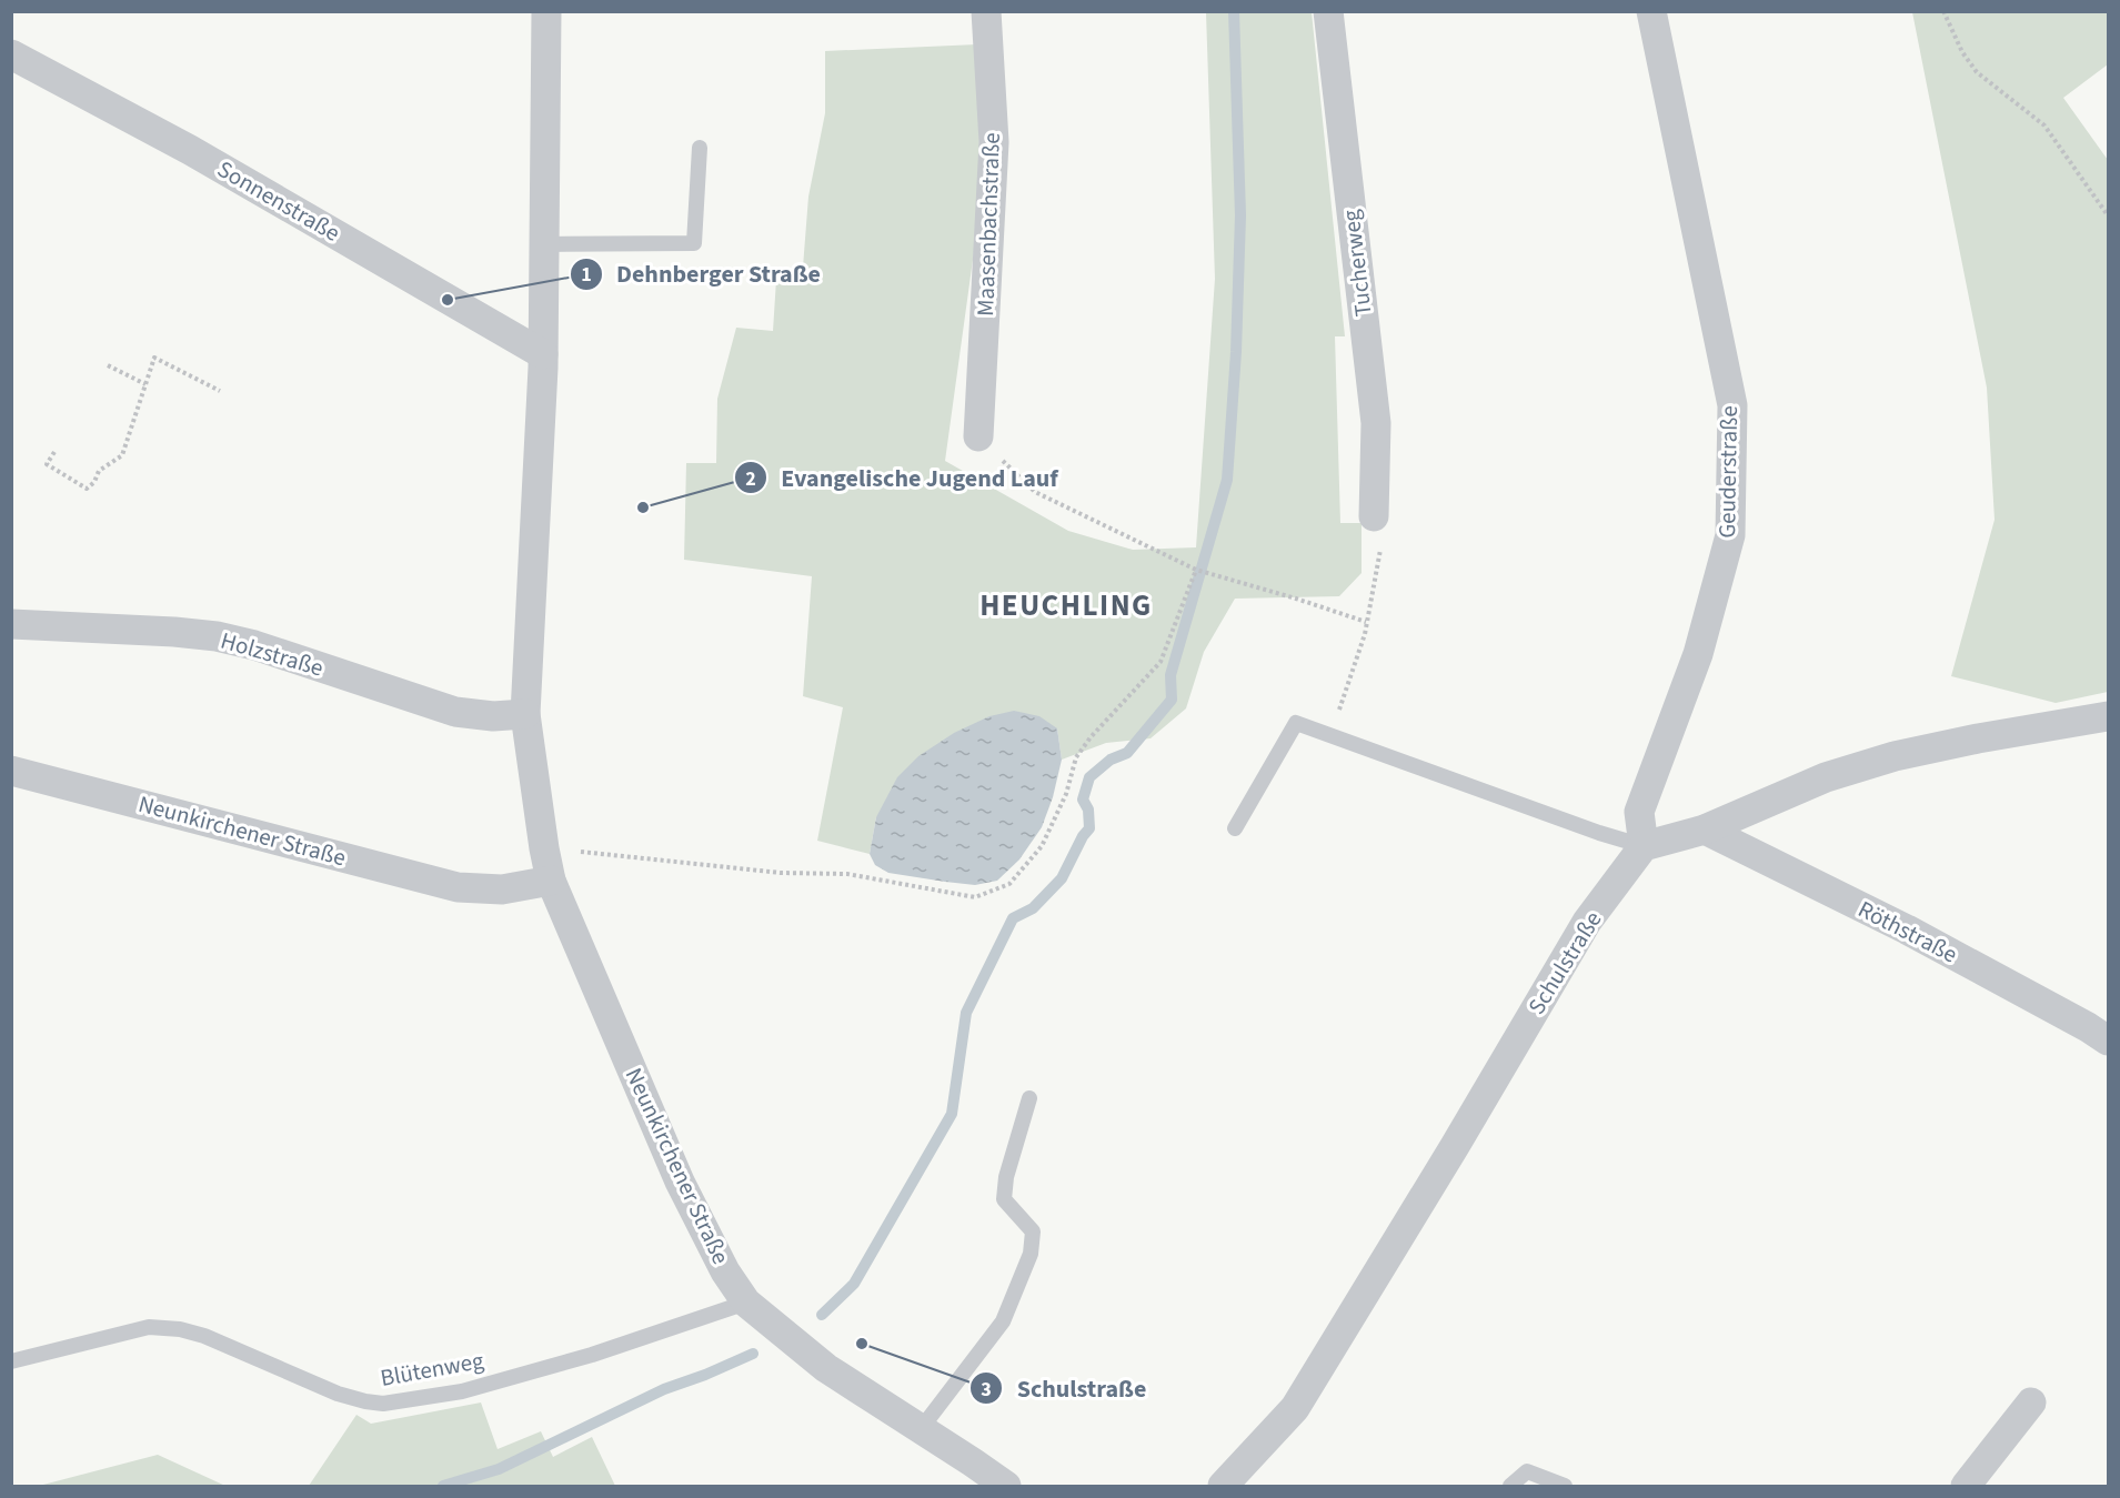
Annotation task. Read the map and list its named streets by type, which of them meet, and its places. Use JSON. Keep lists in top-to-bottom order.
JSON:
{
  "streets": {
    "street": [
      "Sonnenstraße",
      "Maasenbachstraße",
      "Tucherweg",
      "Geuderstraße",
      "Holzstraße",
      "Neunkirchener Straße",
      "Röthstraße",
      "Schulstraße"
    ],
    "lane": ["Blütenweg"]
  },
  "crossings": [
    ["Sonnenstraße", "Neunkirchener Straße"],
    ["Geuderstraße", "Schulstraße"],
    ["Holzstraße", "Neunkirchener Straße"],
    ["Neunkirchener Straße", "Blütenweg"]
  ],
  "districts": ["HEUCHLING"],
  "places": ["Dehnberger Straße", "Evangelische Jugend Lauf", "Schulstraße"]
}
